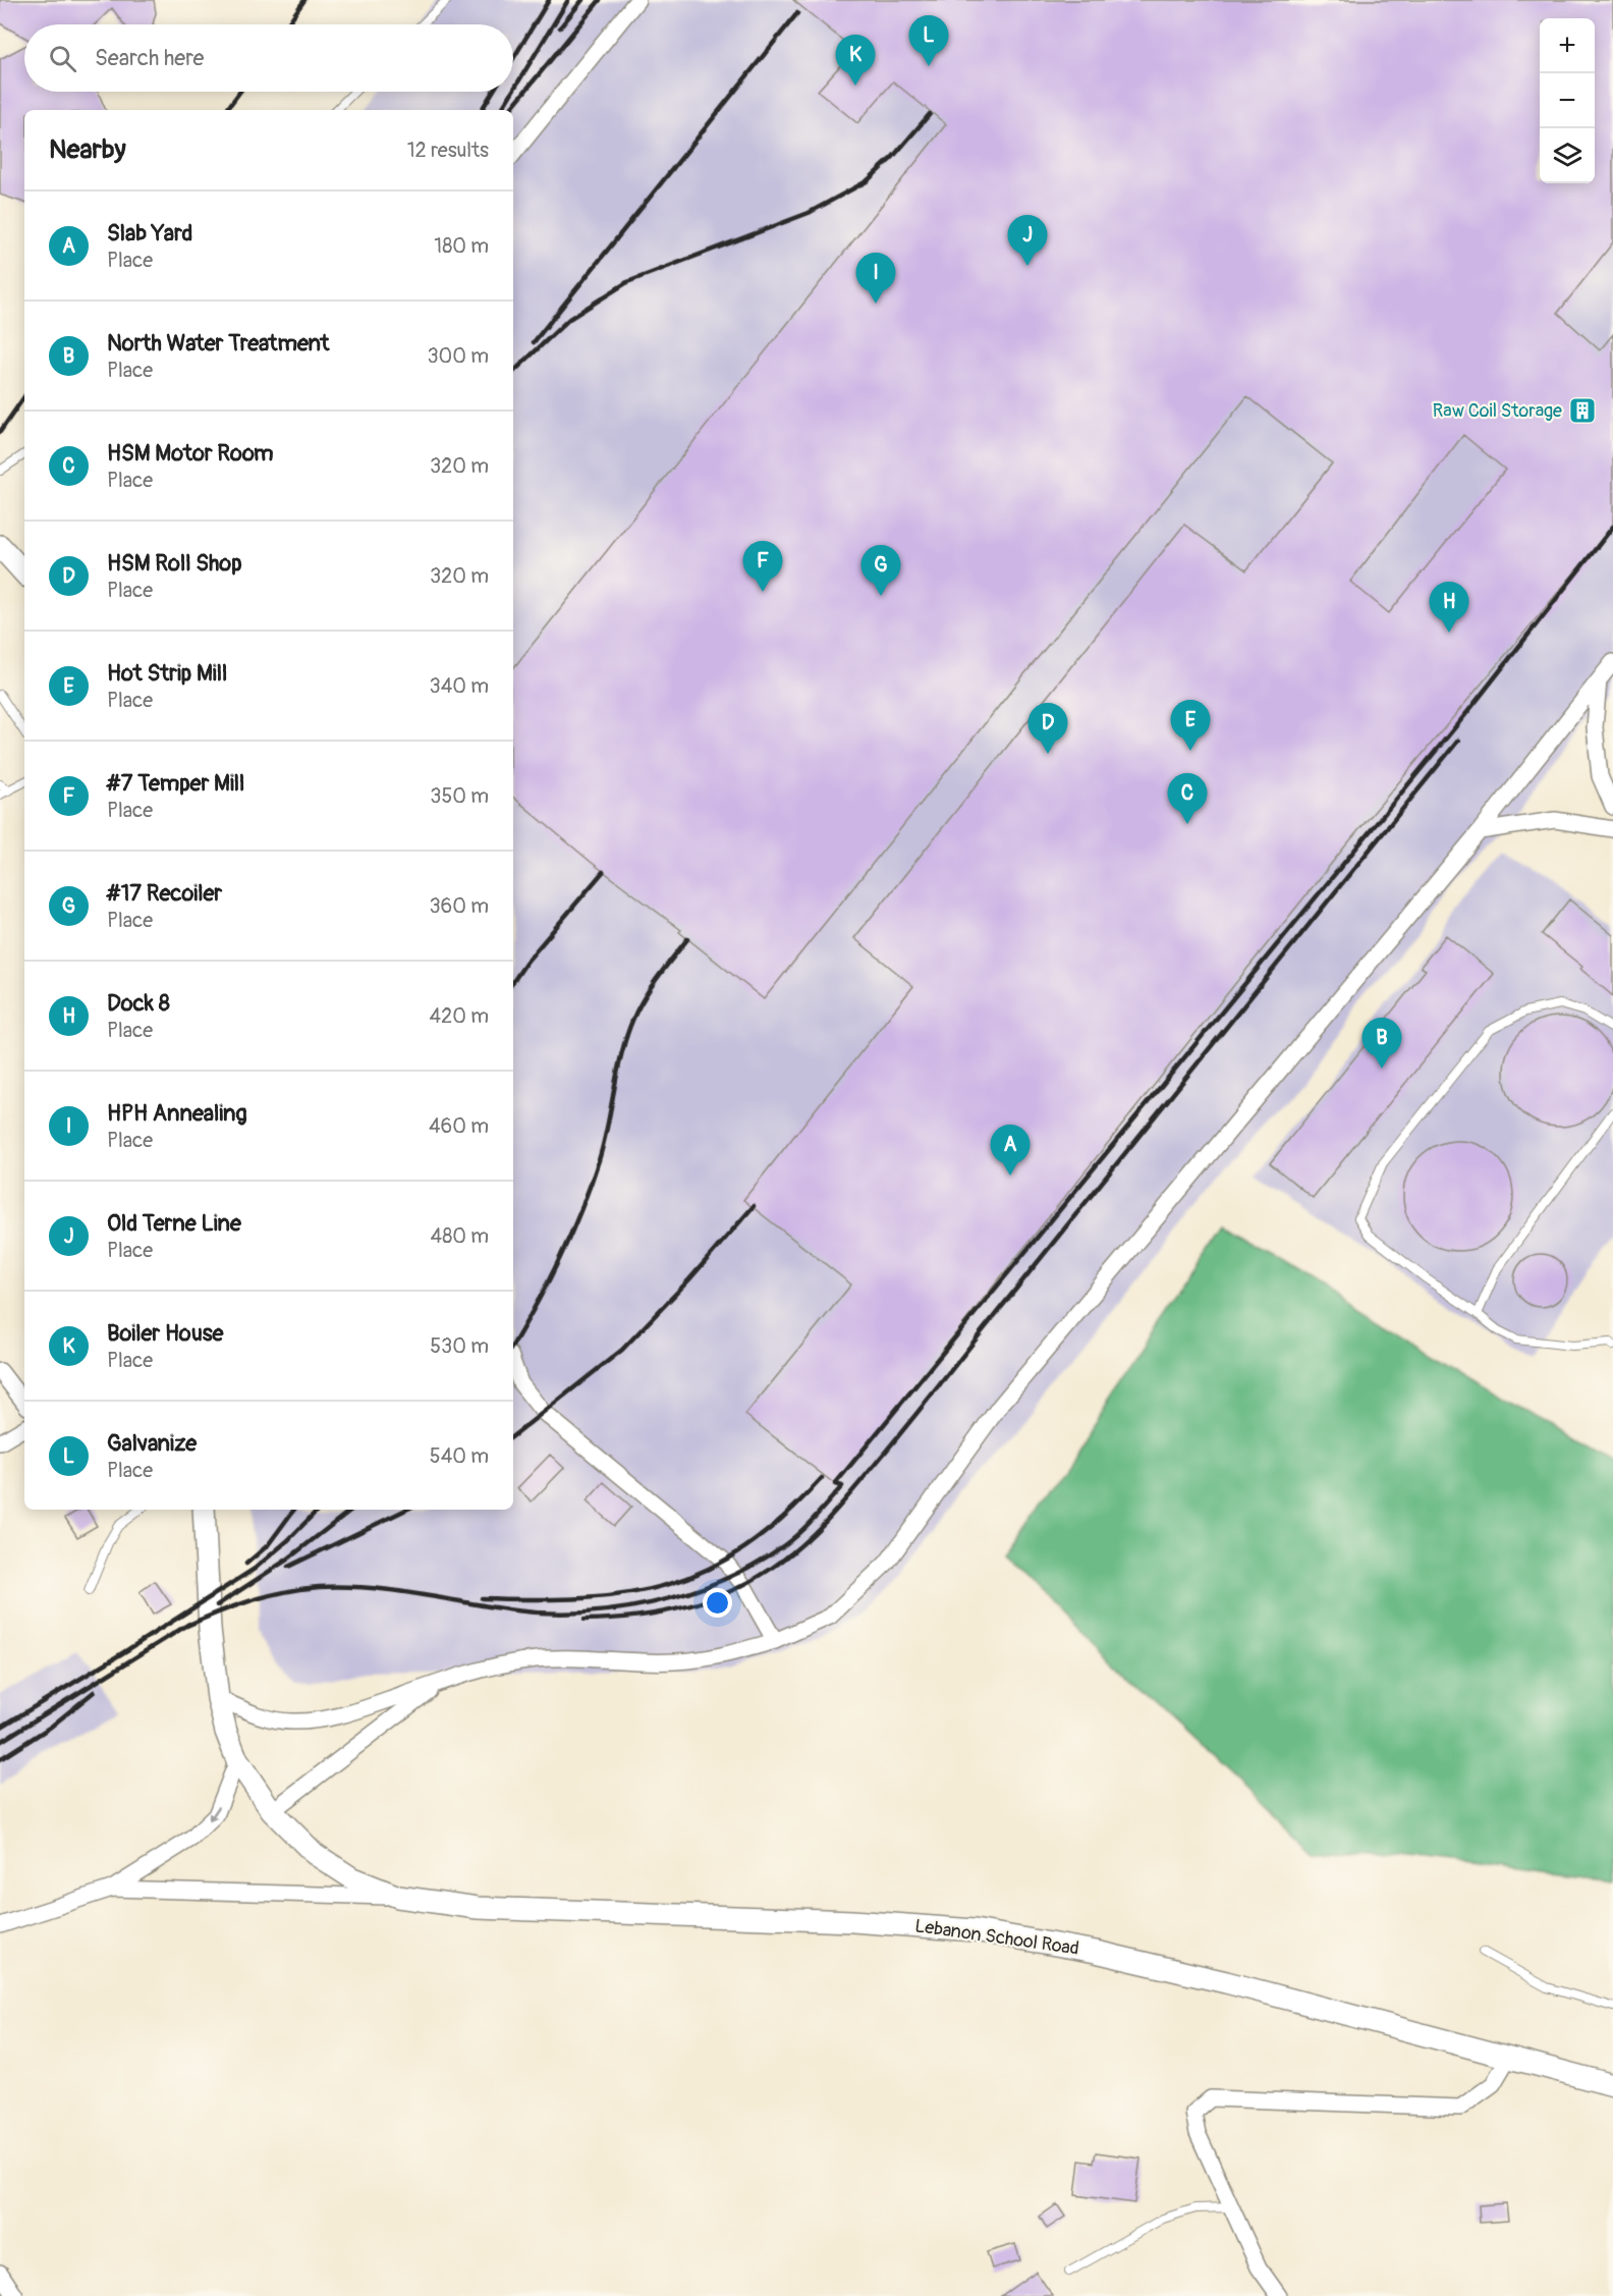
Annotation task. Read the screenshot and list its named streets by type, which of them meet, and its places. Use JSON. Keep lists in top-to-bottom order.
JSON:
{
  "streets": {
    "street": ["Lebanon School Road"]
  },
  "places": {
    "building": ["Raw Coil Storage"]
  },
  "page": {
    "pins": [
      "L",
      "K",
      "J",
      "I",
      "F",
      "G",
      "H",
      "E",
      "D",
      "C",
      "B",
      "A"
    ],
    "map_buttons": ["+", "−"],
    "search": "Search here",
    "heading": ["Nearby", "12 results"],
    "list": [
      {
        "mark": "A",
        "name": "Slab Yard",
        "note": "Place",
        "value": "180 m"
      },
      {
        "mark": "B",
        "name": "North Water Treatment",
        "note": "Place",
        "value": "300 m"
      },
      {
        "mark": "C",
        "name": "HSM Motor Room",
        "note": "Place",
        "value": "320 m"
      },
      {
        "mark": "D",
        "name": "HSM Roll Shop",
        "note": "Place",
        "value": "320 m"
      },
      {
        "mark": "E",
        "name": "Hot Strip Mill",
        "note": "Place",
        "value": "340 m"
      },
      {
        "mark": "F",
        "name": "#7 Temper Mill",
        "note": "Place",
        "value": "350 m"
      },
      {
        "mark": "G",
        "name": "#17 Recoiler",
        "note": "Place",
        "value": "360 m"
      },
      {
        "mark": "H",
        "name": "Dock 8",
        "note": "Place",
        "value": "420 m"
      },
      {
        "mark": "I",
        "name": "HPH Annealing",
        "note": "Place",
        "value": "460 m"
      },
      {
        "mark": "J",
        "name": "Old Terne Line",
        "note": "Place",
        "value": "480 m"
      },
      {
        "mark": "K",
        "name": "Boiler House",
        "note": "Place",
        "value": "530 m"
      },
      {
        "mark": "L",
        "name": "Galvanize",
        "note": "Place",
        "value": "540 m"
      }
    ]
  }
}
